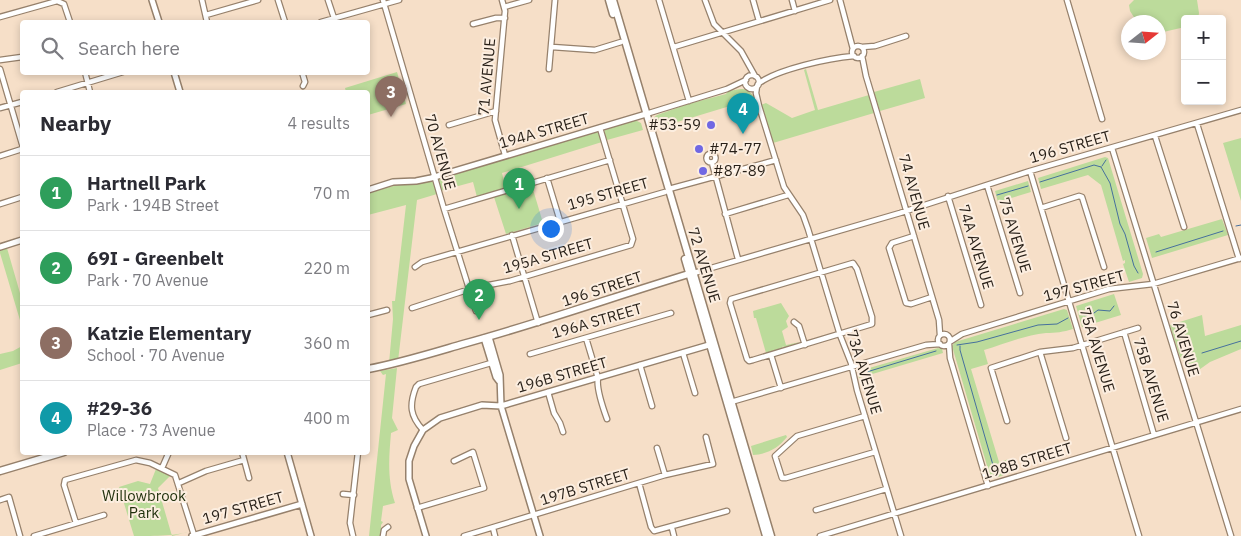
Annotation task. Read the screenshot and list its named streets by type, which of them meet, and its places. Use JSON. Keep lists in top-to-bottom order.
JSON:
{
  "streets": {
    "main road": ["196 STREET", "72 AVENUE"],
    "street": [
      "71 AVENUE",
      "194A STREET",
      "70 AVENUE",
      "74 AVENUE",
      "195 STREET",
      "75 AVENUE",
      "74A AVENUE",
      "195A STREET",
      "197 STREET",
      "196A STREET",
      "76 AVENUE",
      "75A AVENUE",
      "73A AVENUE",
      "196B STREET",
      "75B AVENUE",
      "198B STREET",
      "197B STREET"
    ]
  },
  "crossings": [
    ["71 AVENUE", "194A STREET"],
    ["194A STREET", "70 AVENUE"],
    ["194A STREET", "72 AVENUE"],
    ["196 STREET", "74 AVENUE"],
    ["196 STREET", "75 AVENUE"],
    ["196 STREET", "74A AVENUE"],
    ["196 STREET", "72 AVENUE"],
    ["196 STREET", "76 AVENUE"],
    ["196 STREET", "75A AVENUE"],
    ["196 STREET", "73A AVENUE"],
    ["70 AVENUE", "195 STREET"],
    ["70 AVENUE", "195A STREET"],
    ["74 AVENUE", "197 STREET"],
    ["195 STREET", "195A STREET"],
    ["195 STREET", "72 AVENUE"],
    ["195 STREET", "73A AVENUE"],
    ["72 AVENUE", "196B STREET"],
    ["197 STREET", "76 AVENUE"],
    ["197 STREET", "75A AVENUE"],
    ["76 AVENUE", "198B STREET"],
    ["75A AVENUE", "198B STREET"],
    ["73A AVENUE", "198B STREET"],
    ["75B AVENUE", "198B STREET"]
  ],
  "parks": ["Willowbrook Park"],
  "places": ["#53-59", "#74-77", "#87-89"],
  "north": "right",
  "page": {
    "map_buttons": ["+", "−"],
    "search": "Search here",
    "pins": [
      "3",
      "4",
      "1",
      "2"
    ],
    "heading": ["Nearby", "4 results"],
    "list": [
      {
        "mark": "1",
        "name": "Hartnell Park",
        "note": "Park · 194B Street",
        "value": "70 m"
      },
      {
        "mark": "2",
        "name": "69I - Greenbelt",
        "note": "Park · 70 Avenue",
        "value": "220 m"
      },
      {
        "mark": "3",
        "name": "Katzie Elementary",
        "note": "School · 70 Avenue",
        "value": "360 m"
      },
      {
        "mark": "4",
        "name": "#29-36",
        "note": "Place · 73 Avenue",
        "value": "400 m"
      }
    ]
  }
}
